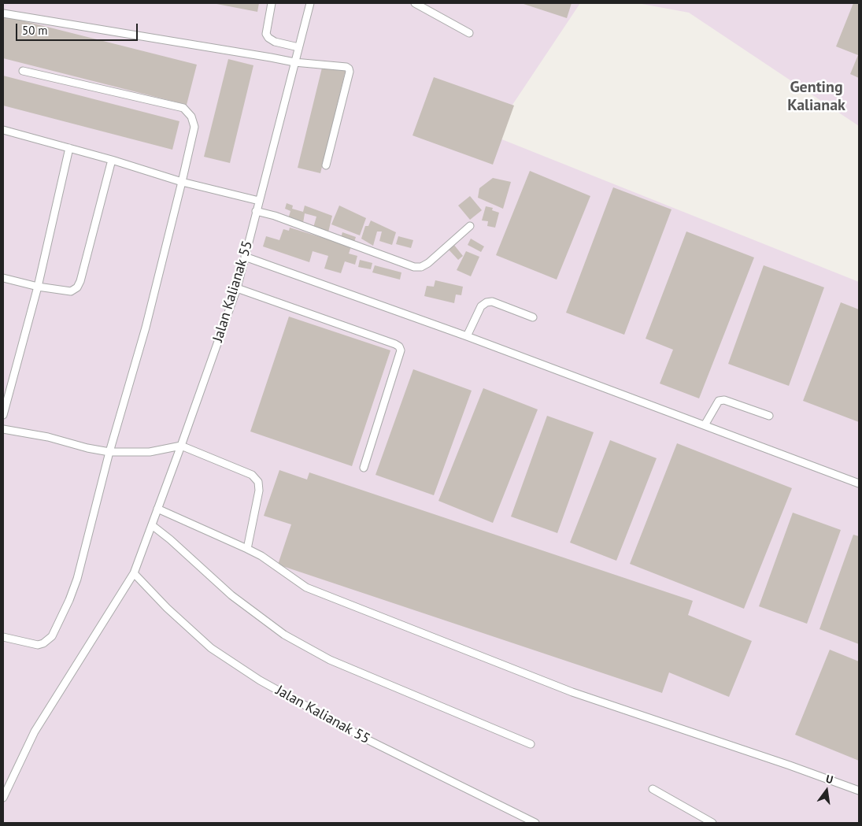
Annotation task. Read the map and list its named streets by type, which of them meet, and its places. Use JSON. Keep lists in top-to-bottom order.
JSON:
{
  "streets": {
    "lane": ["Jalan Kalianak 55"]
  },
  "districts": ["Genting Kalianak"],
  "scale_bar": "50 m",
  "north": "top"
}
